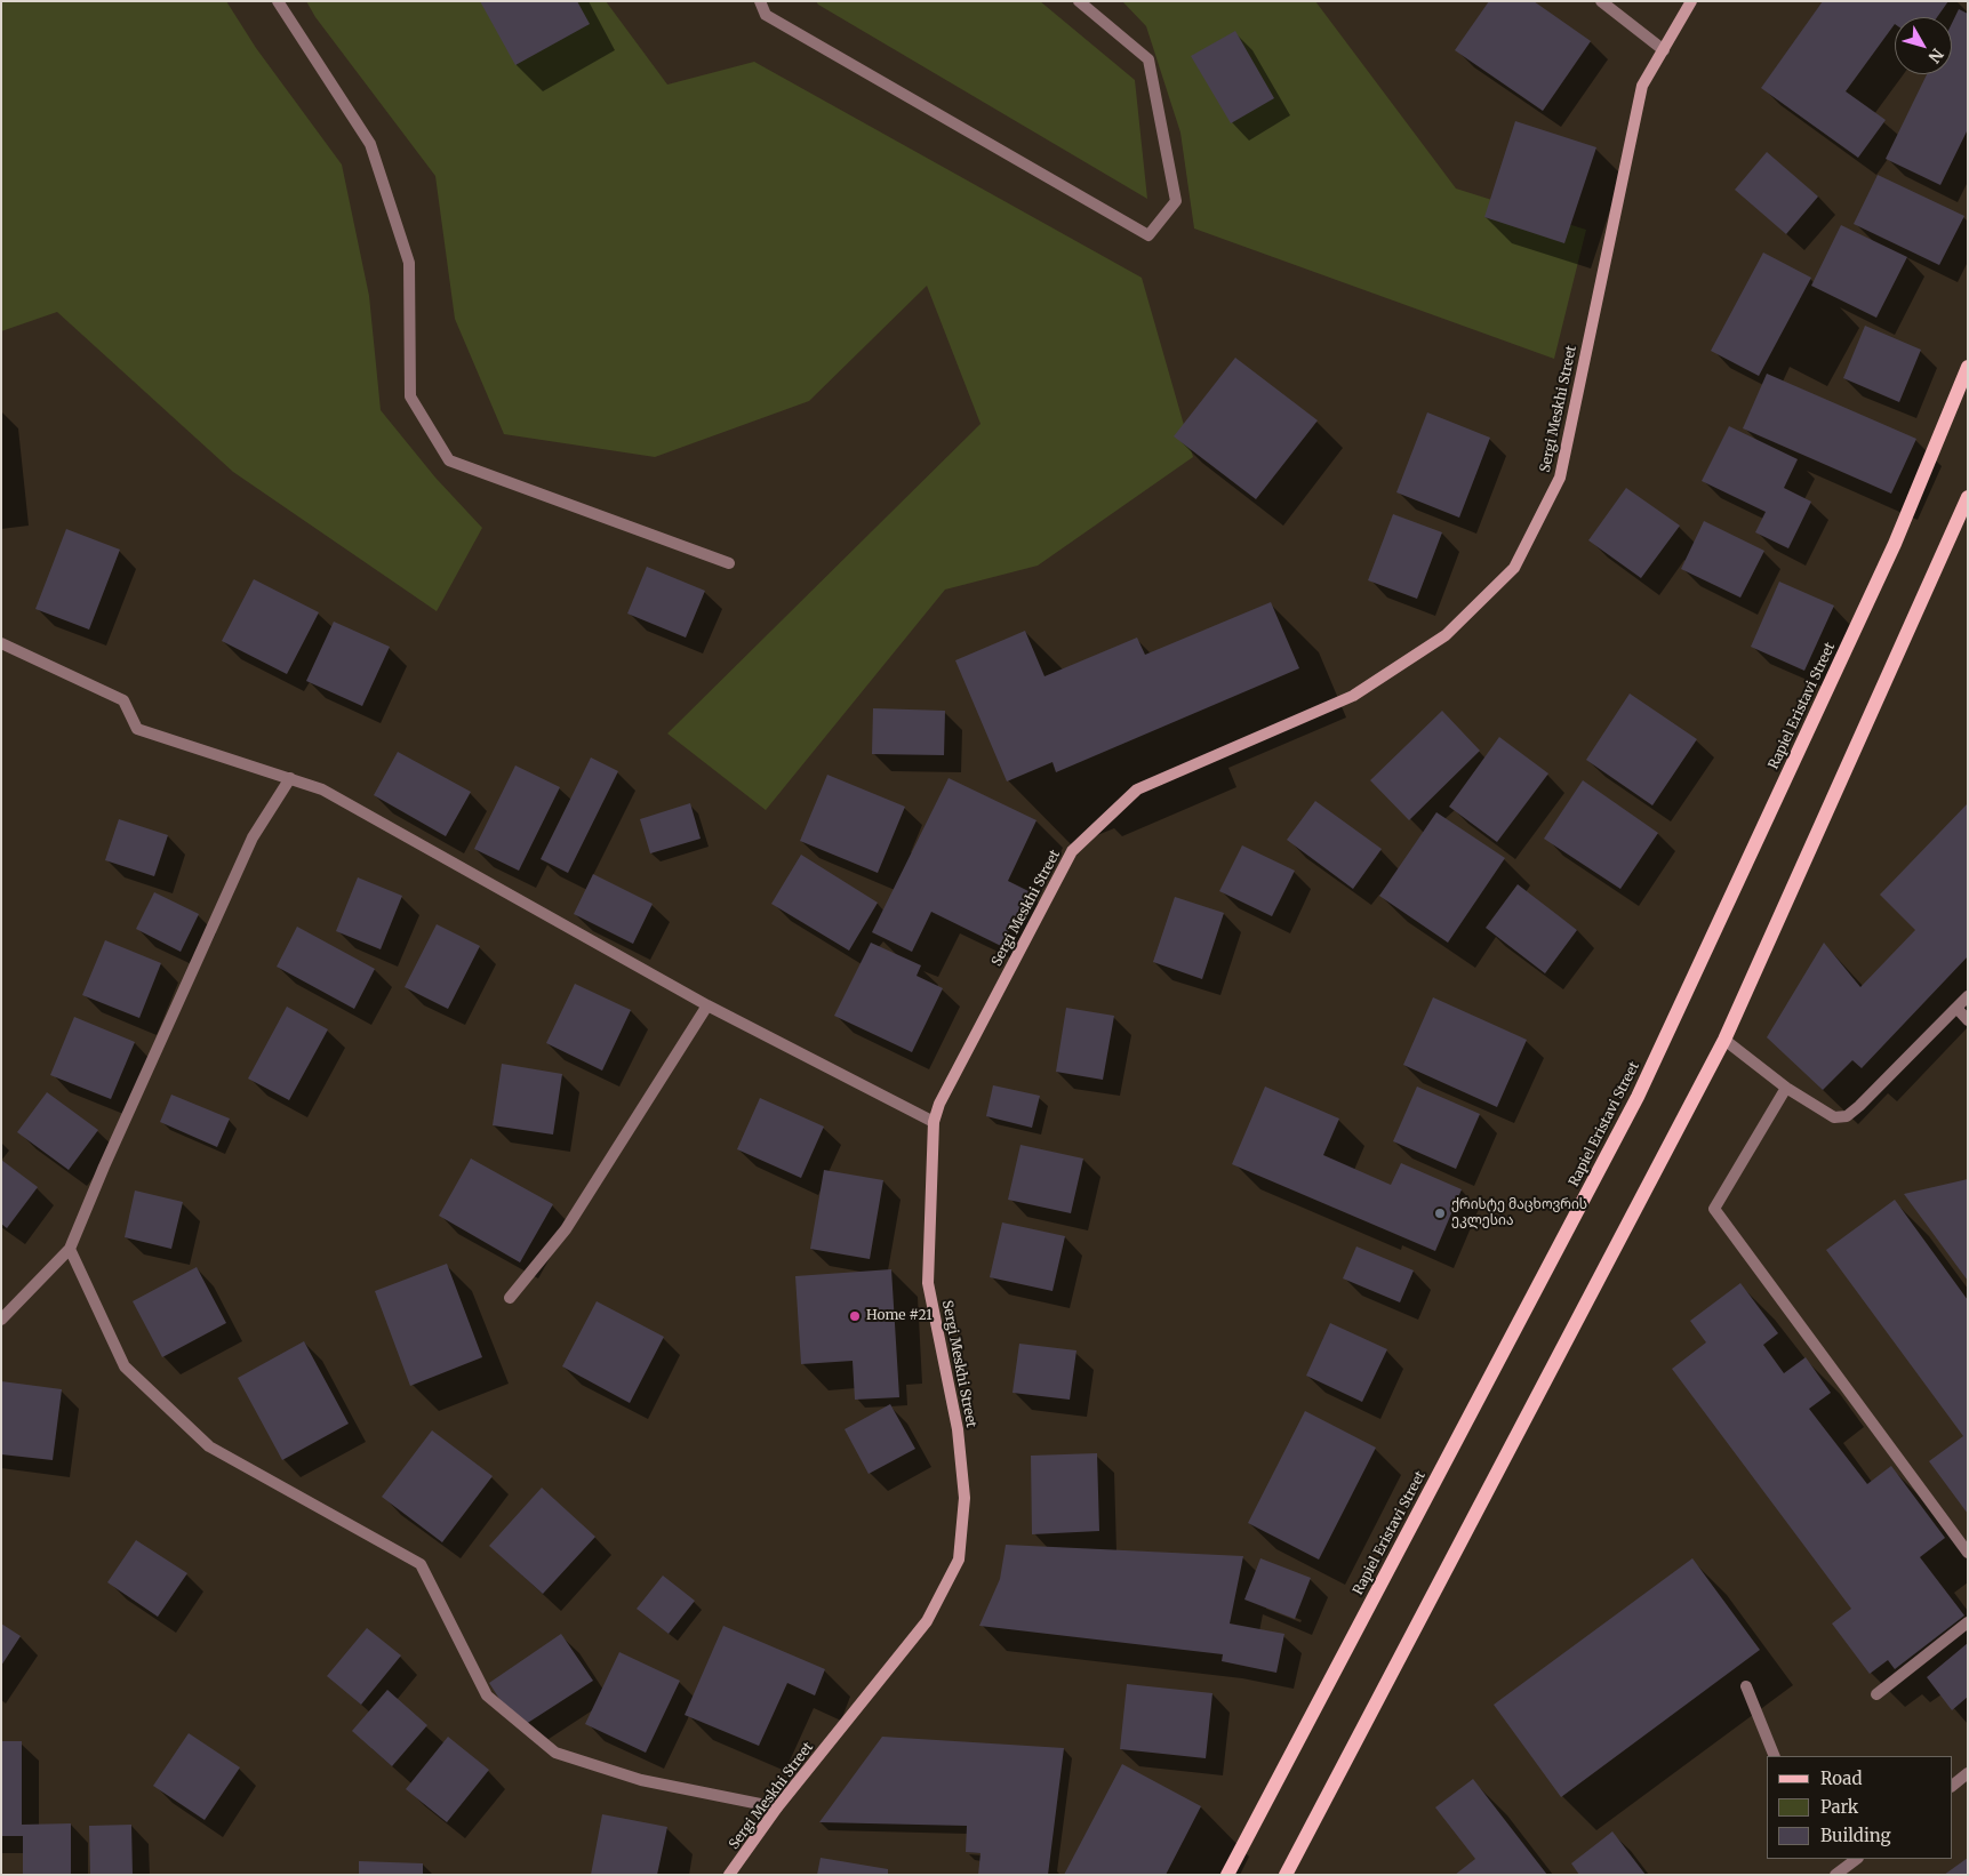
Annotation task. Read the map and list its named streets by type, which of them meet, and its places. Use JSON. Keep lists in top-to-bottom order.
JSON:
{
  "streets": {
    "main road": ["Rapiel Eristavi Street"],
    "street": ["Sergi Meskhi Street"]
  },
  "places": ["ქრისტე მაცხოვრის ეკლესია", "Home #21"],
  "legend": ["Road", "Park", "Building"],
  "north": "bottom right"
}
